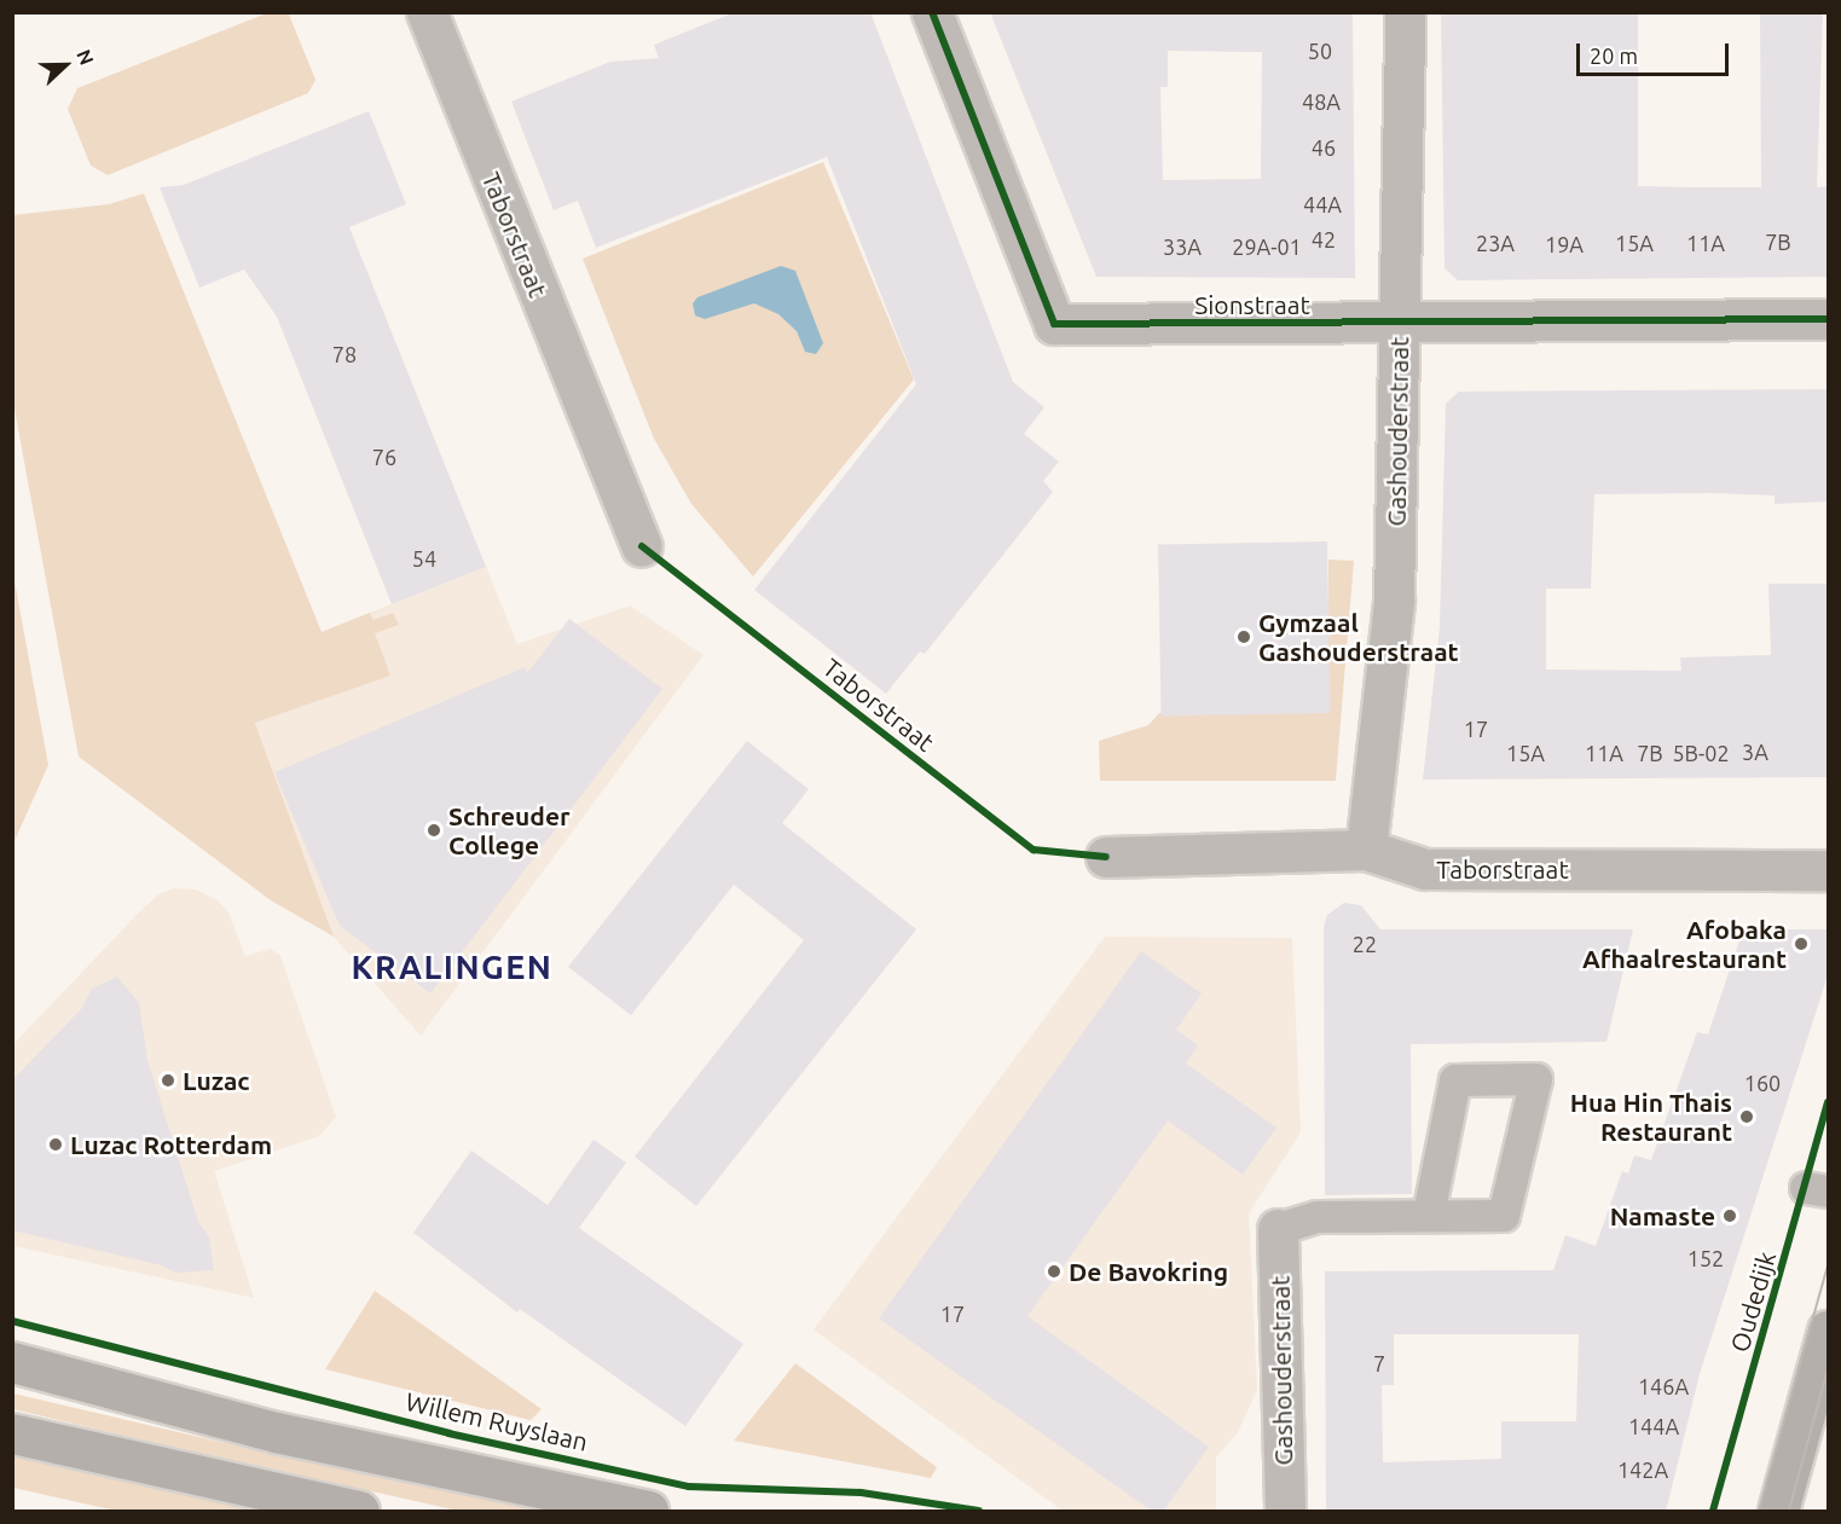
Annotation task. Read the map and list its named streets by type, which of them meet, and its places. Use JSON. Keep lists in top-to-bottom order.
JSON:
{
  "streets": {
    "street": ["Taborstraat", "Sionstraat", "Gashouderstraat"],
    "cycle path": ["Oudedijk", "Willem Ruyslaan"]
  },
  "crossings": [
    ["Taborstraat", "Gashouderstraat"],
    ["Sionstraat", "Gashouderstraat"]
  ],
  "districts": ["KRALINGEN"],
  "places": [
    "Gymzaal Gashouderstraat",
    "Schreuder College",
    "Afobaka Afhaalrestaurant",
    "Luzac",
    "Hua Hin Thais Restaurant",
    "Luzac Rotterdam",
    "Namaste",
    "De Bavokring"
  ],
  "house_numbers": [
    "50",
    "48A",
    "46",
    "44A",
    "42",
    "7B",
    "23A",
    "15A",
    "11A",
    "19A",
    "33A",
    "29A-01",
    "78",
    "76",
    "54",
    "17",
    "3A",
    "15A",
    "11A",
    "7B",
    "5B-02",
    "22",
    "160",
    "152",
    "17",
    "7",
    "146A",
    "144A",
    "142A"
  ],
  "scale_bar": "20 m",
  "north": "right"
}
